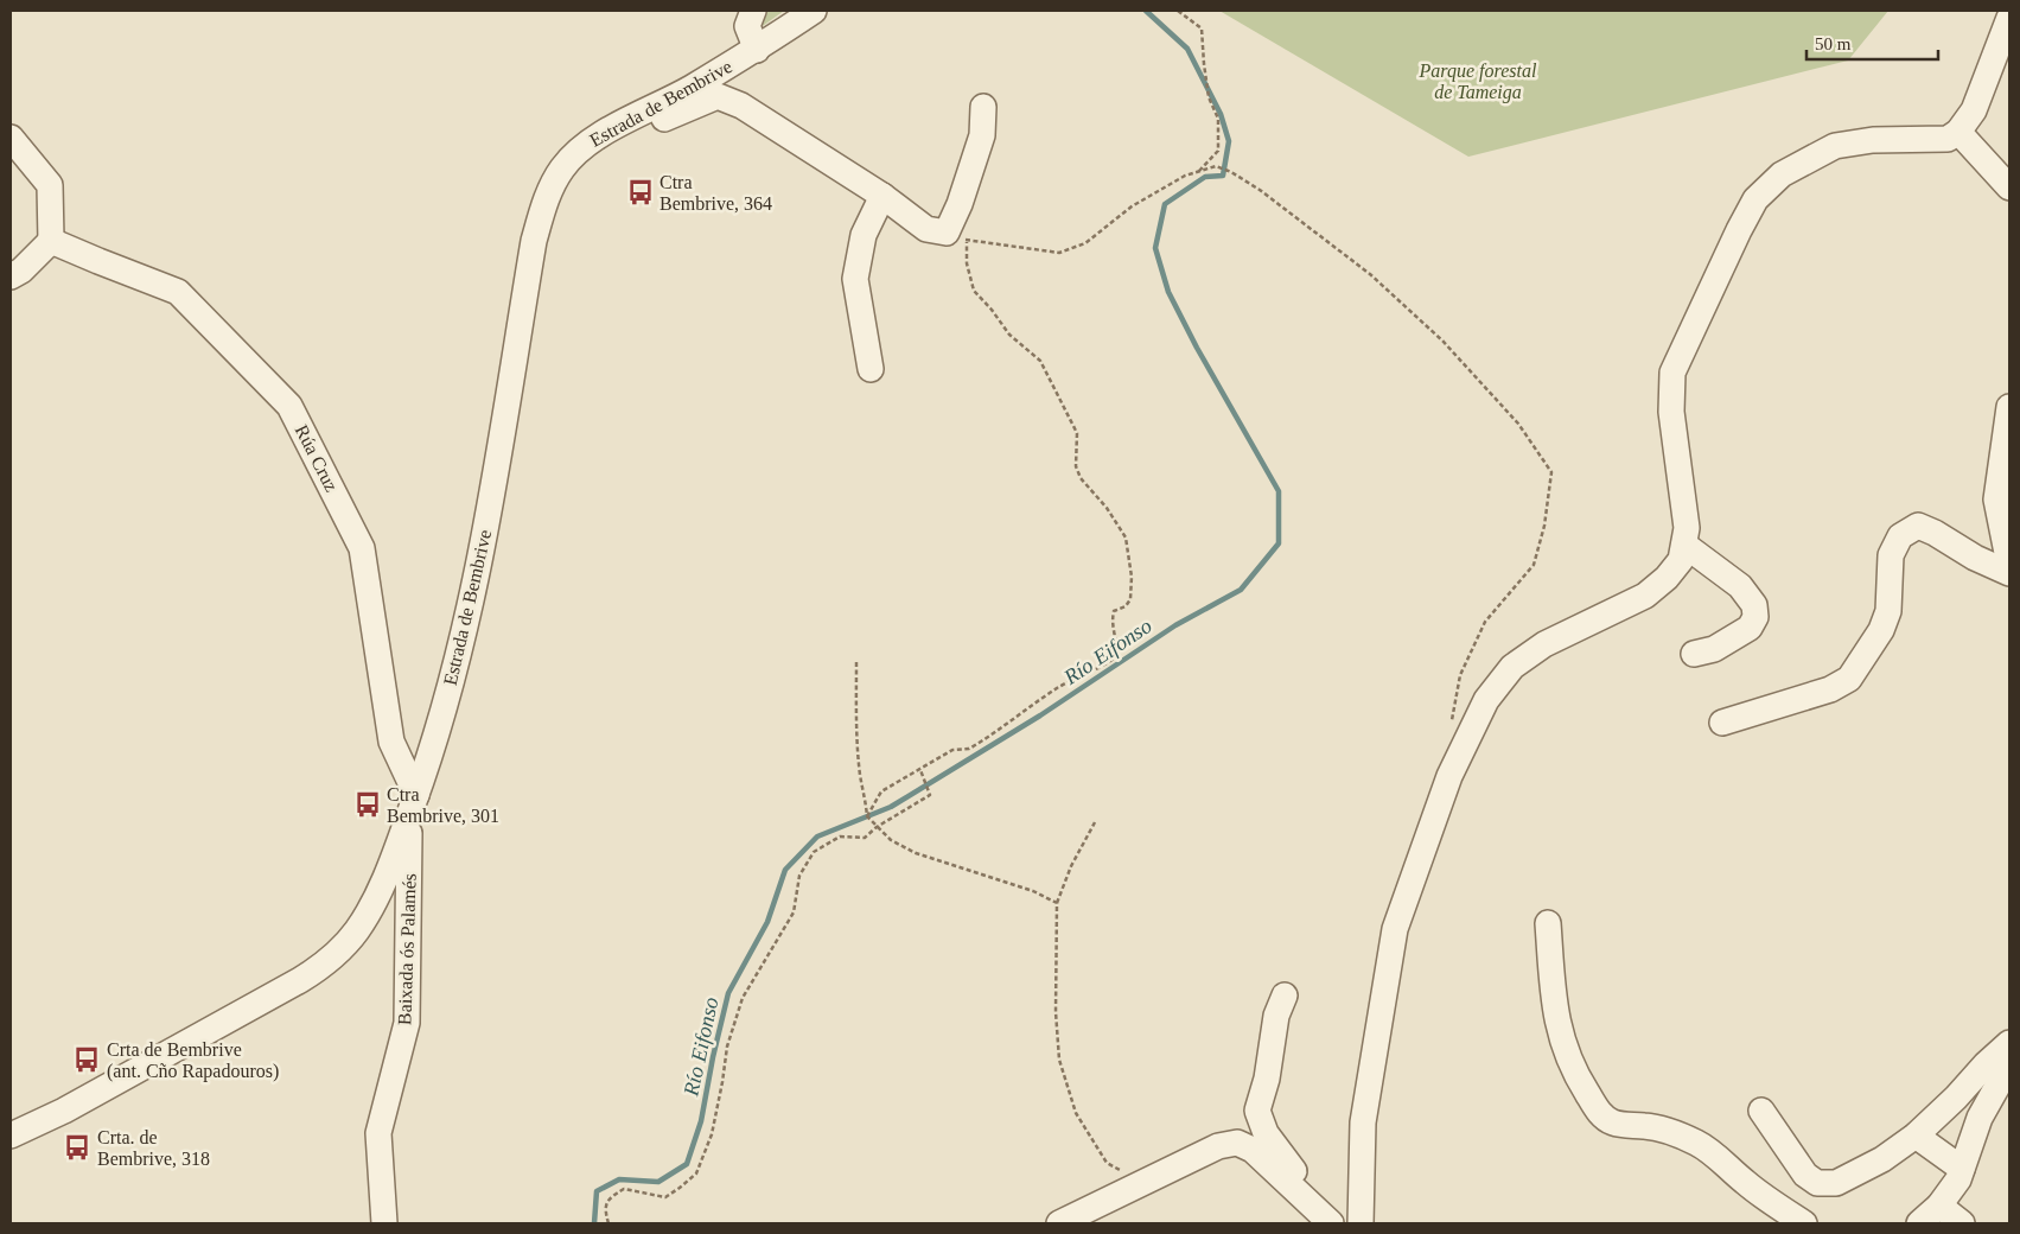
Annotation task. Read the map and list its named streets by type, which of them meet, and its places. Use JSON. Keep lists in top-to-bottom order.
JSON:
{
  "streets": {
    "street": ["Estrada de Bembrive", "Rúa Cruz", "Baixada ós Palamés"]
  },
  "crossings": [
    ["Estrada de Bembrive", "Rúa Cruz"],
    ["Estrada de Bembrive", "Baixada ós Palamés"],
    ["Rúa Cruz", "Baixada ós Palamés"]
  ],
  "water": ["Río Eifonso"],
  "parks": ["Parque forestal de Tameiga"],
  "places": {
    "bus stop": [
      "Ctra Bembrive, 364",
      "Ctra Bembrive, 301",
      "Crta de Bembrive (ant. Cño Rapadouros)",
      "Crta. de Bembrive, 318"
    ]
  },
  "scale_bar": "50 m"
}
